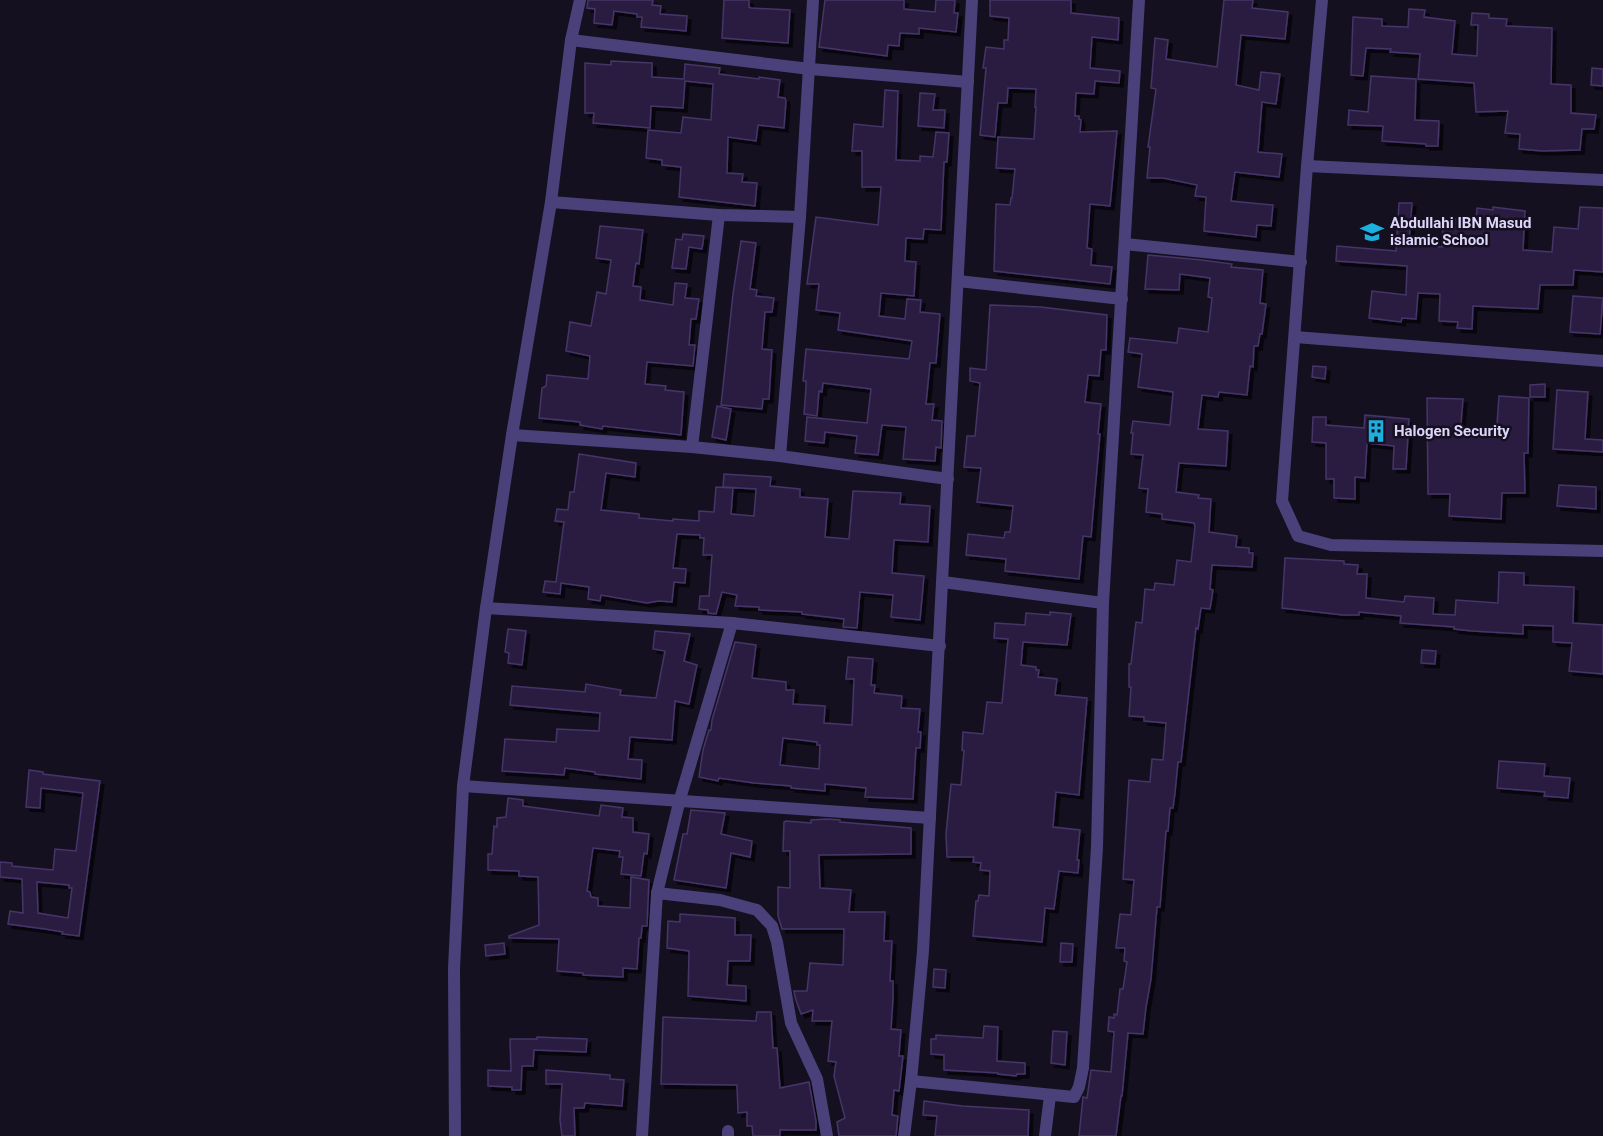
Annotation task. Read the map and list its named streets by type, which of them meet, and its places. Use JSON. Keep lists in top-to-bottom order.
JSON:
{
  "places": {
    "school or university": ["Abdullahi IBN Masud islamic School"],
    "building": ["Halogen Security"]
  }
}
